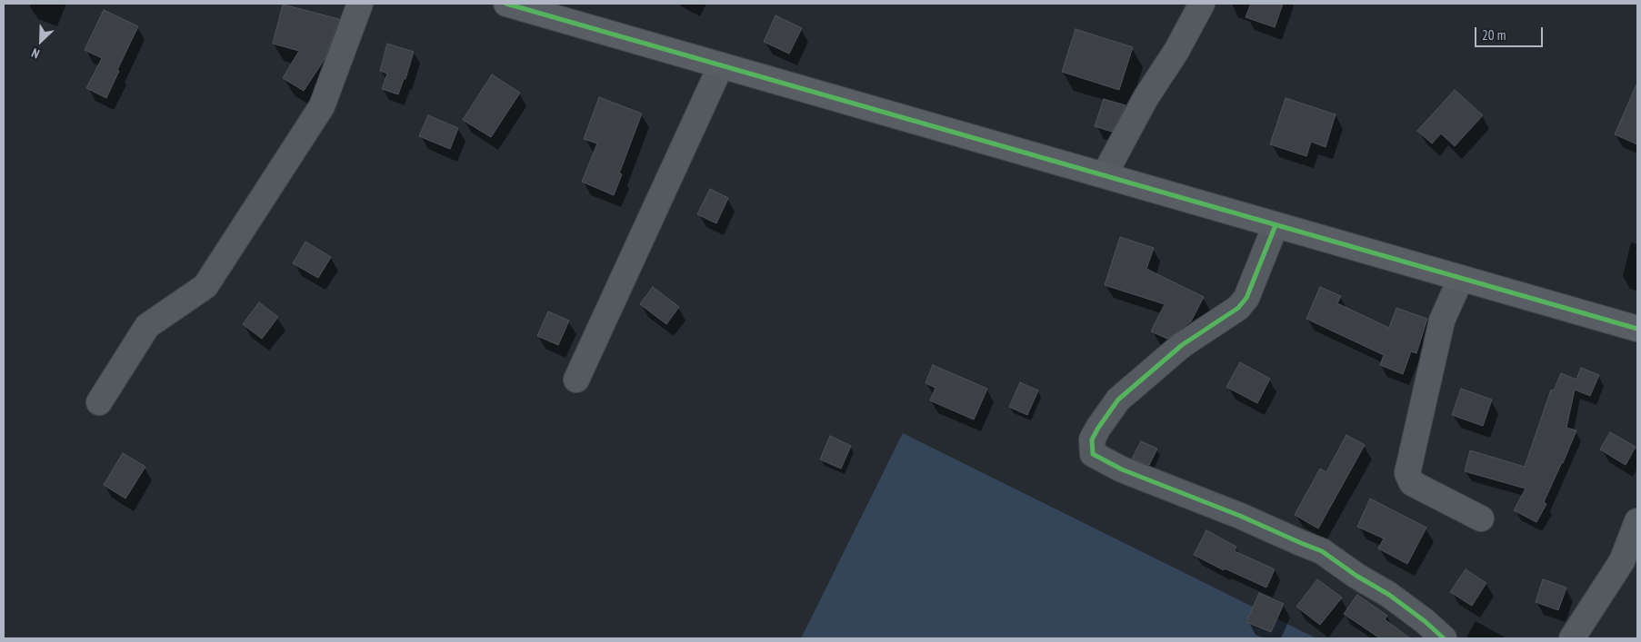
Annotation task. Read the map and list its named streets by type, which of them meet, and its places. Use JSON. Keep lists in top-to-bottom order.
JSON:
{
  "scale_bar": "20 m",
  "north": "bottom left"
}
